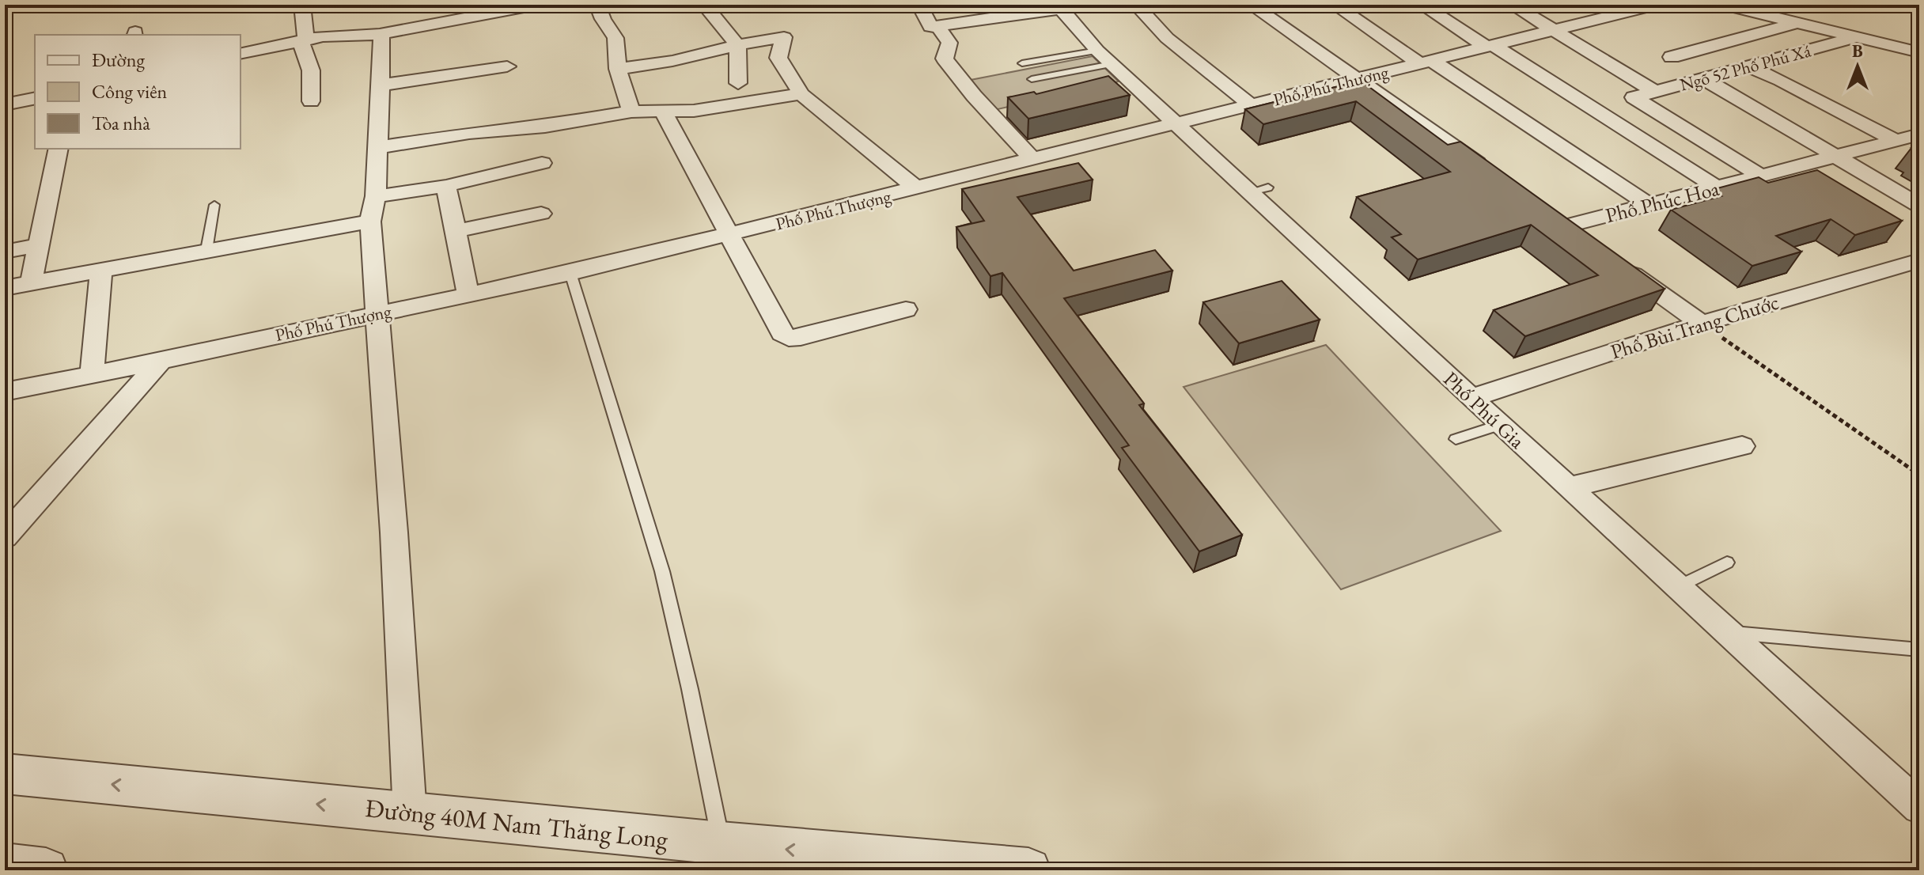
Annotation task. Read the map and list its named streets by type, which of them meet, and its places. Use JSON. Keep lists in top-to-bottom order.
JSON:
{
  "streets": {
    "street": [
      "Ngõ 52 Phố Phú Xá",
      "Phố Phú Thượng",
      "Phố Phúc Hoa",
      "Phố Bùi Trang Chước",
      "Phố Phú Gia",
      "Đường 40M Nam Thăng Long"
    ]
  },
  "crossings": [
    ["Ngõ 52 Phố Phú Xá", "Phố Phúc Hoa"],
    ["Phố Phú Thượng", "Phố Phú Gia"],
    ["Phố Bùi Trang Chước", "Phố Phú Gia"]
  ],
  "one_way": ["Đường 40M Nam Thăng Long"],
  "legend": ["Đường", "Công viên", "Tòa nhà"],
  "north": "top"
}
